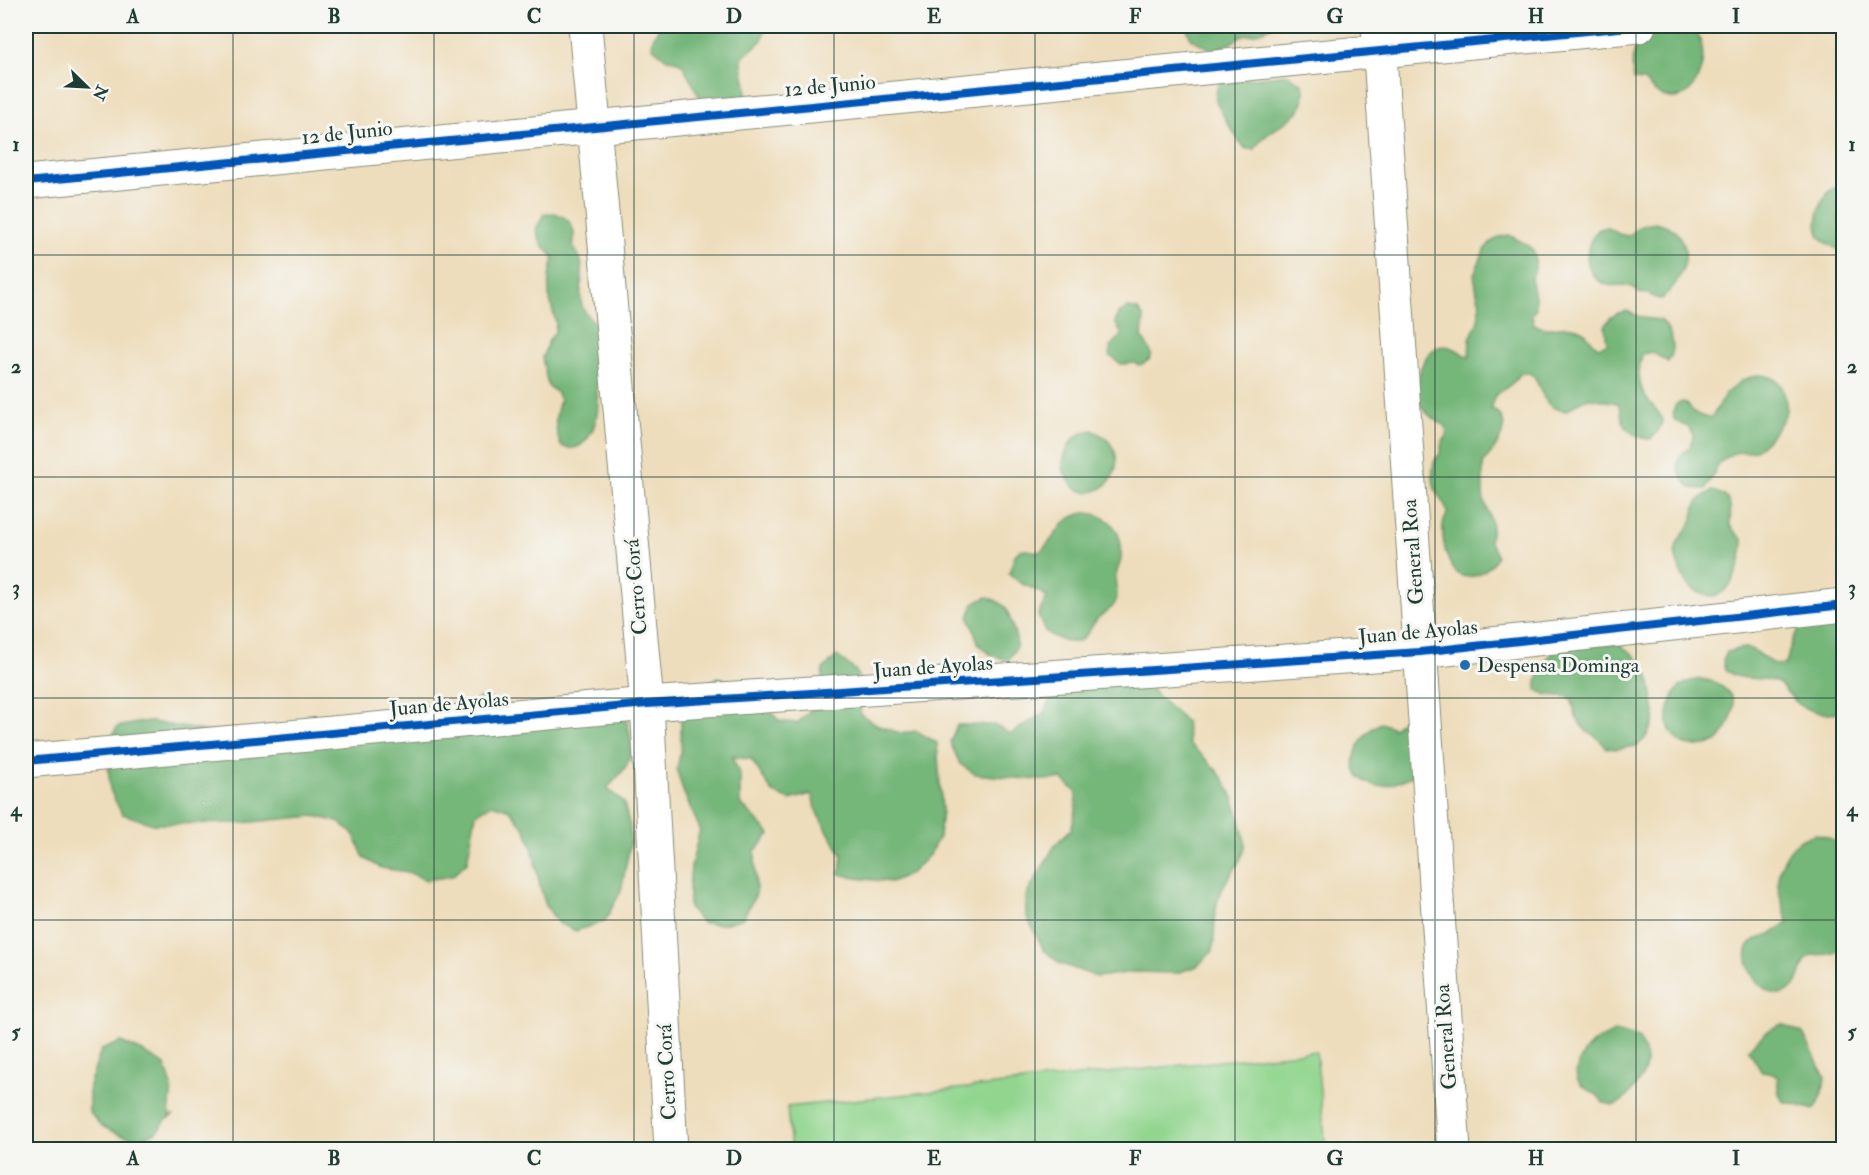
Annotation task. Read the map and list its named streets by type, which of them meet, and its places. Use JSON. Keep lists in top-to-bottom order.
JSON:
{
  "streets": {
    "street": [
      "12 de Junio",
      "General Roa",
      "Cerro Corá",
      "Juan de Ayolas"
    ]
  },
  "crossings": [
    ["12 de Junio", "General Roa"],
    ["12 de Junio", "Cerro Corá"],
    ["General Roa", "Juan de Ayolas"],
    ["Cerro Corá", "Juan de Ayolas"]
  ],
  "places": ["Despensa Dominga"],
  "north": "bottom right",
  "grid": {
    "columns": [
      "A",
      "B",
      "C",
      "D",
      "E",
      "F",
      "G",
      "H",
      "I"
    ],
    "rows": [
      "1",
      "2",
      "3",
      "4",
      "5"
    ]
  }
}
